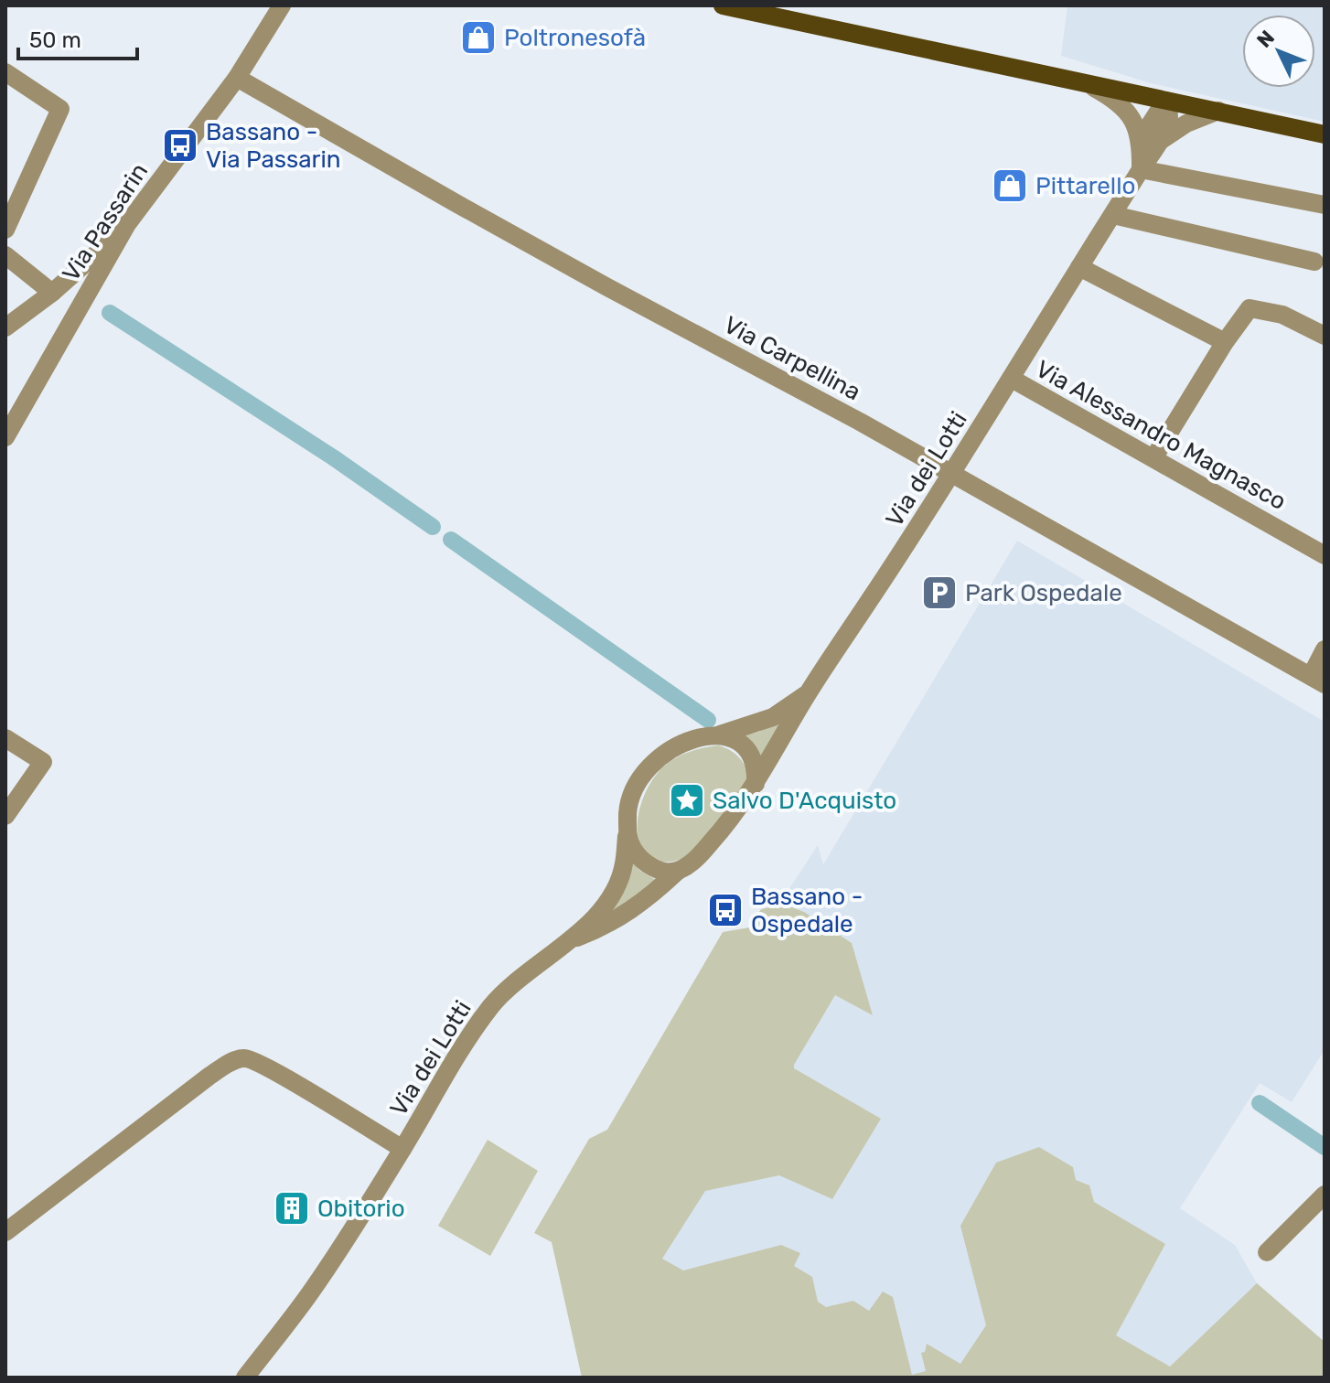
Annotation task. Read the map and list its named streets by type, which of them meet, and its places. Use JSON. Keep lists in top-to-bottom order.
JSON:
{
  "streets": {
    "street": [
      "Via Passarin",
      "Via Carpellina",
      "Via Alessandro Magnasco",
      "Via dei Lotti"
    ]
  },
  "crossings": [
    ["Via Passarin", "Via Carpellina"],
    ["Via Carpellina", "Via dei Lotti"],
    ["Via Alessandro Magnasco", "Via dei Lotti"]
  ],
  "places": {
    "shop": ["Poltronesofà", "Pittarello"],
    "bus stop": ["Bassano - Via Passarin", "Bassano - Ospedale"],
    "parking": ["Park Ospedale"],
    "place": ["Salvo D'Acquisto"],
    "building": ["Obitorio"]
  },
  "scale_bar": "50 m",
  "north": "top left"
}
